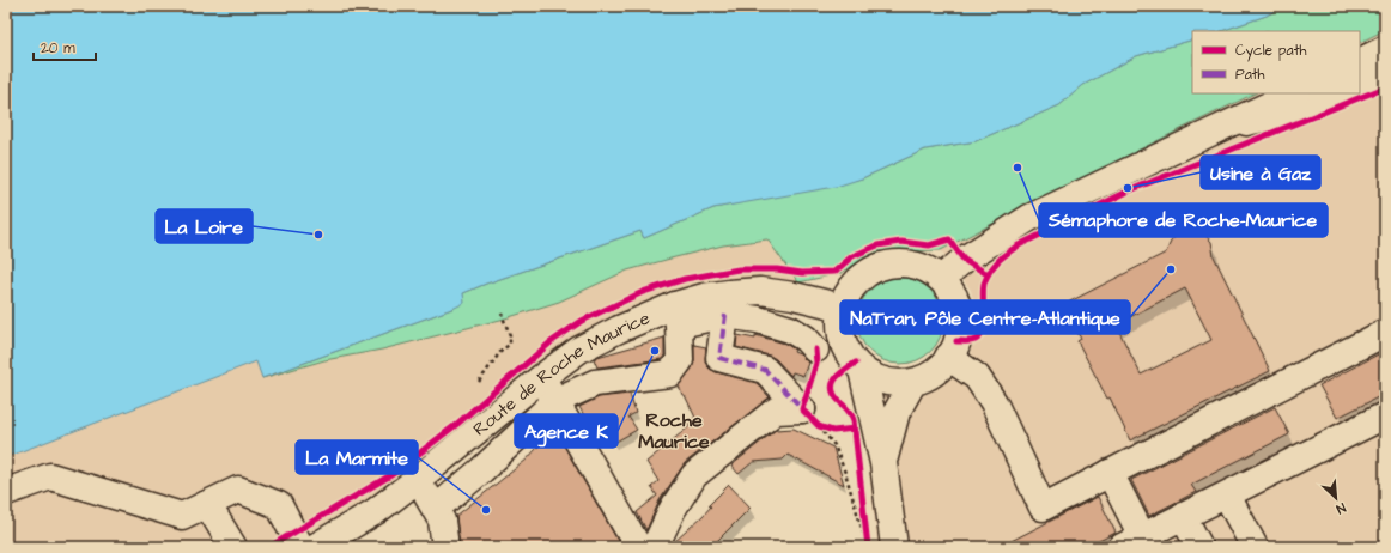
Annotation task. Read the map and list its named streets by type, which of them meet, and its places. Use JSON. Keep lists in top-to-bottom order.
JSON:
{
  "streets": {
    "street": ["Route de Roche Maurice"]
  },
  "districts": ["Roche Maurice"],
  "places": [
    "Sémaphore de Roche-Maurice",
    "Usine à Gaz",
    "La Loire",
    "NaTran, Pôle Centre-Atlantique",
    "Agence K",
    "La Marmite"
  ],
  "legend": ["Cycle path", "Path"],
  "scale_bar": "20 m",
  "north": "bottom right"
}
